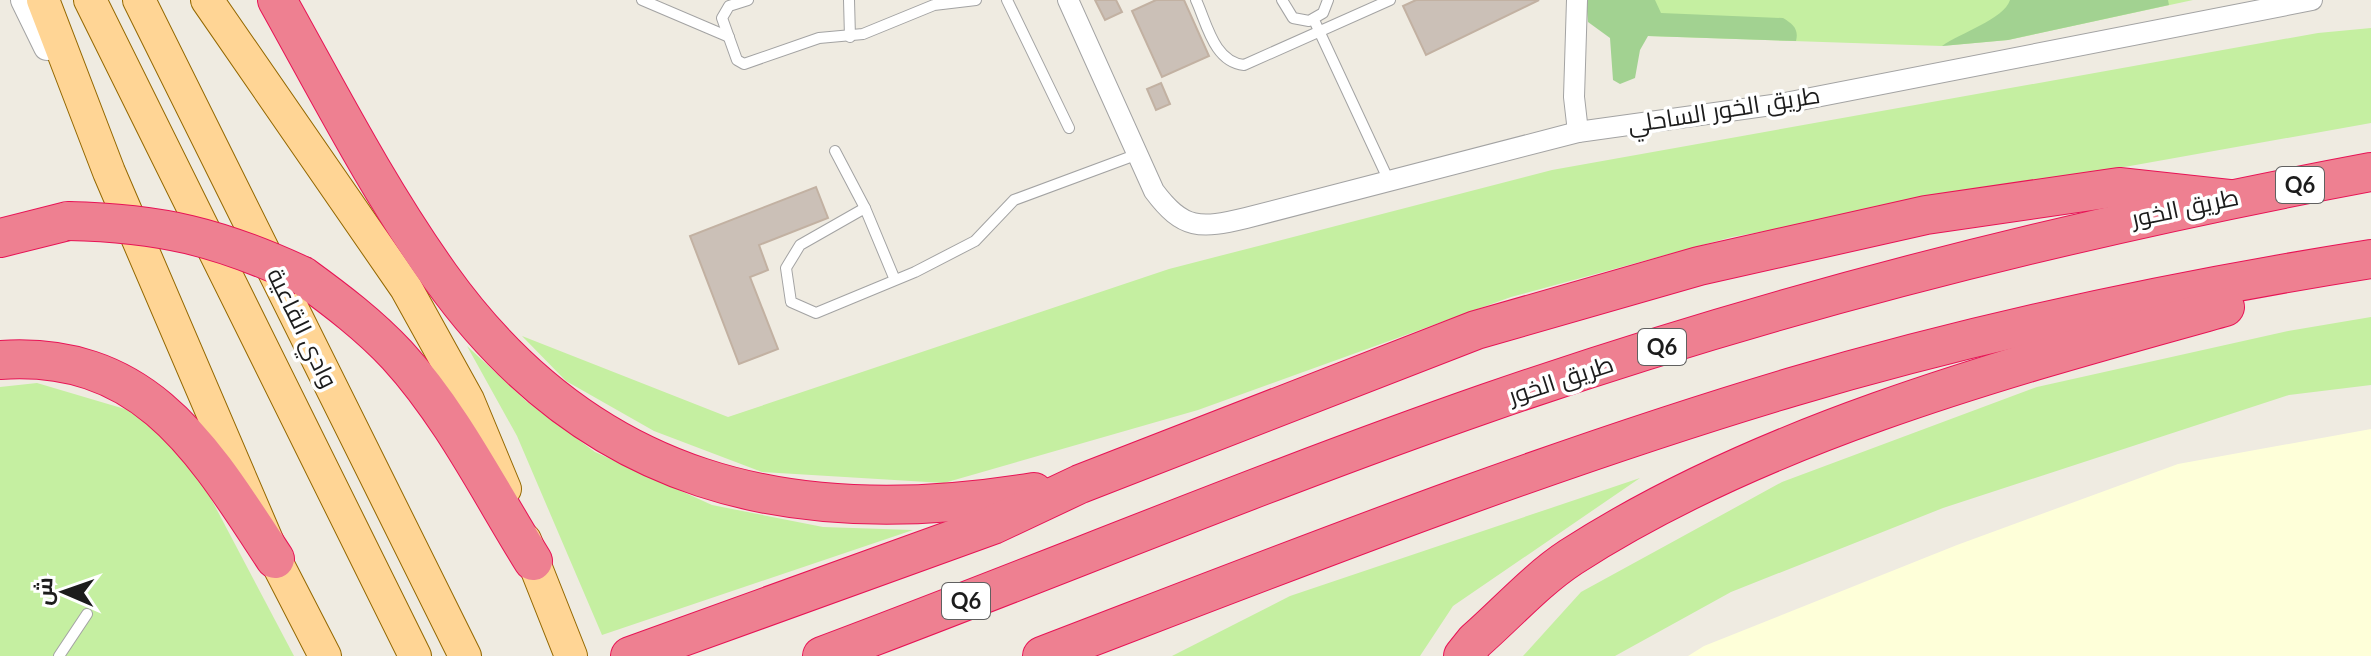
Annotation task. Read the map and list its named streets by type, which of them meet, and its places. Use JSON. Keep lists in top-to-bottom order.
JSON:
{
  "streets": {
    "highway": ["Q6", "طريق الخور"],
    "main road": ["وادي القاعية"],
    "street": ["طريق الخور الساحلي"]
  },
  "north": "left"
}
